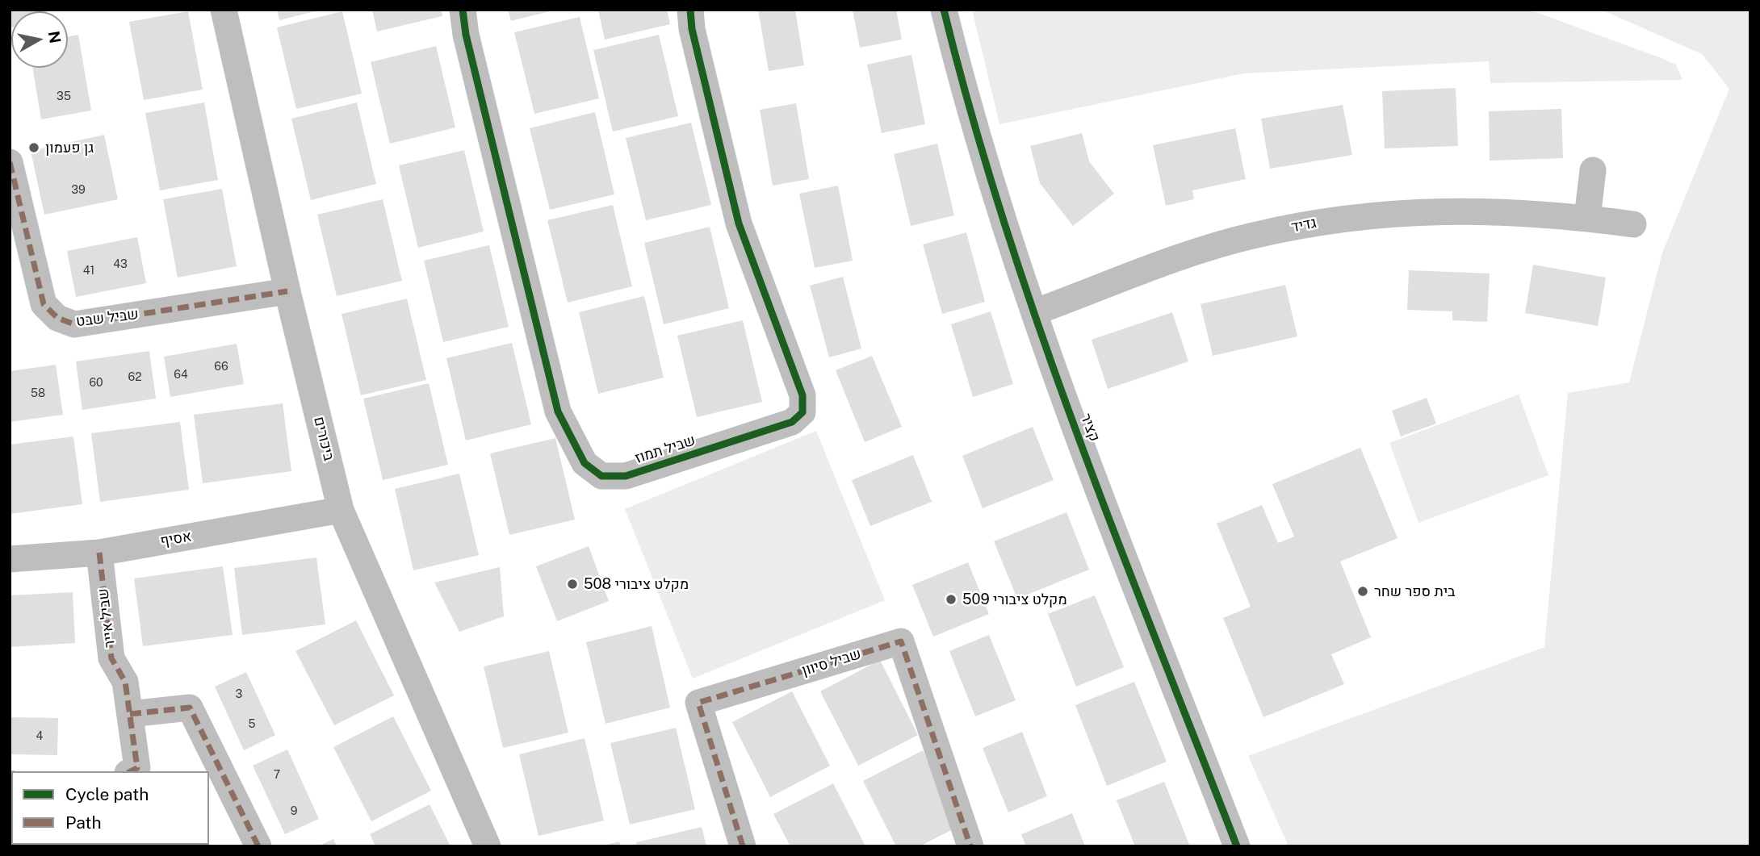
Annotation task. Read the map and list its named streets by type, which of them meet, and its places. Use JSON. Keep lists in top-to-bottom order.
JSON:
{
  "streets": {
    "street": [
      "גדיד",
      "שביל שבט",
      "קציר",
      "ביכורים",
      "שביל תמוז",
      "אסיף",
      "שביל אייר",
      "שביל סיוון"
    ]
  },
  "crossings": [
    ["גדיד", "קציר"],
    ["שביל שבט", "ביכורים"],
    ["ביכורים", "אסיף"],
    ["אסיף", "שביל אייר"]
  ],
  "places": [
    "גן פעמון",
    "מקלט ציבורי 508",
    "בית ספר שחר",
    "מקלט ציבורי 509"
  ],
  "house_numbers": [
    "35",
    "39",
    "43",
    "41",
    "66",
    "64",
    "62",
    "60",
    "58",
    "3",
    "5",
    "4",
    "7",
    "9"
  ],
  "legend": ["Cycle path", "Path"],
  "north": "right"
}
